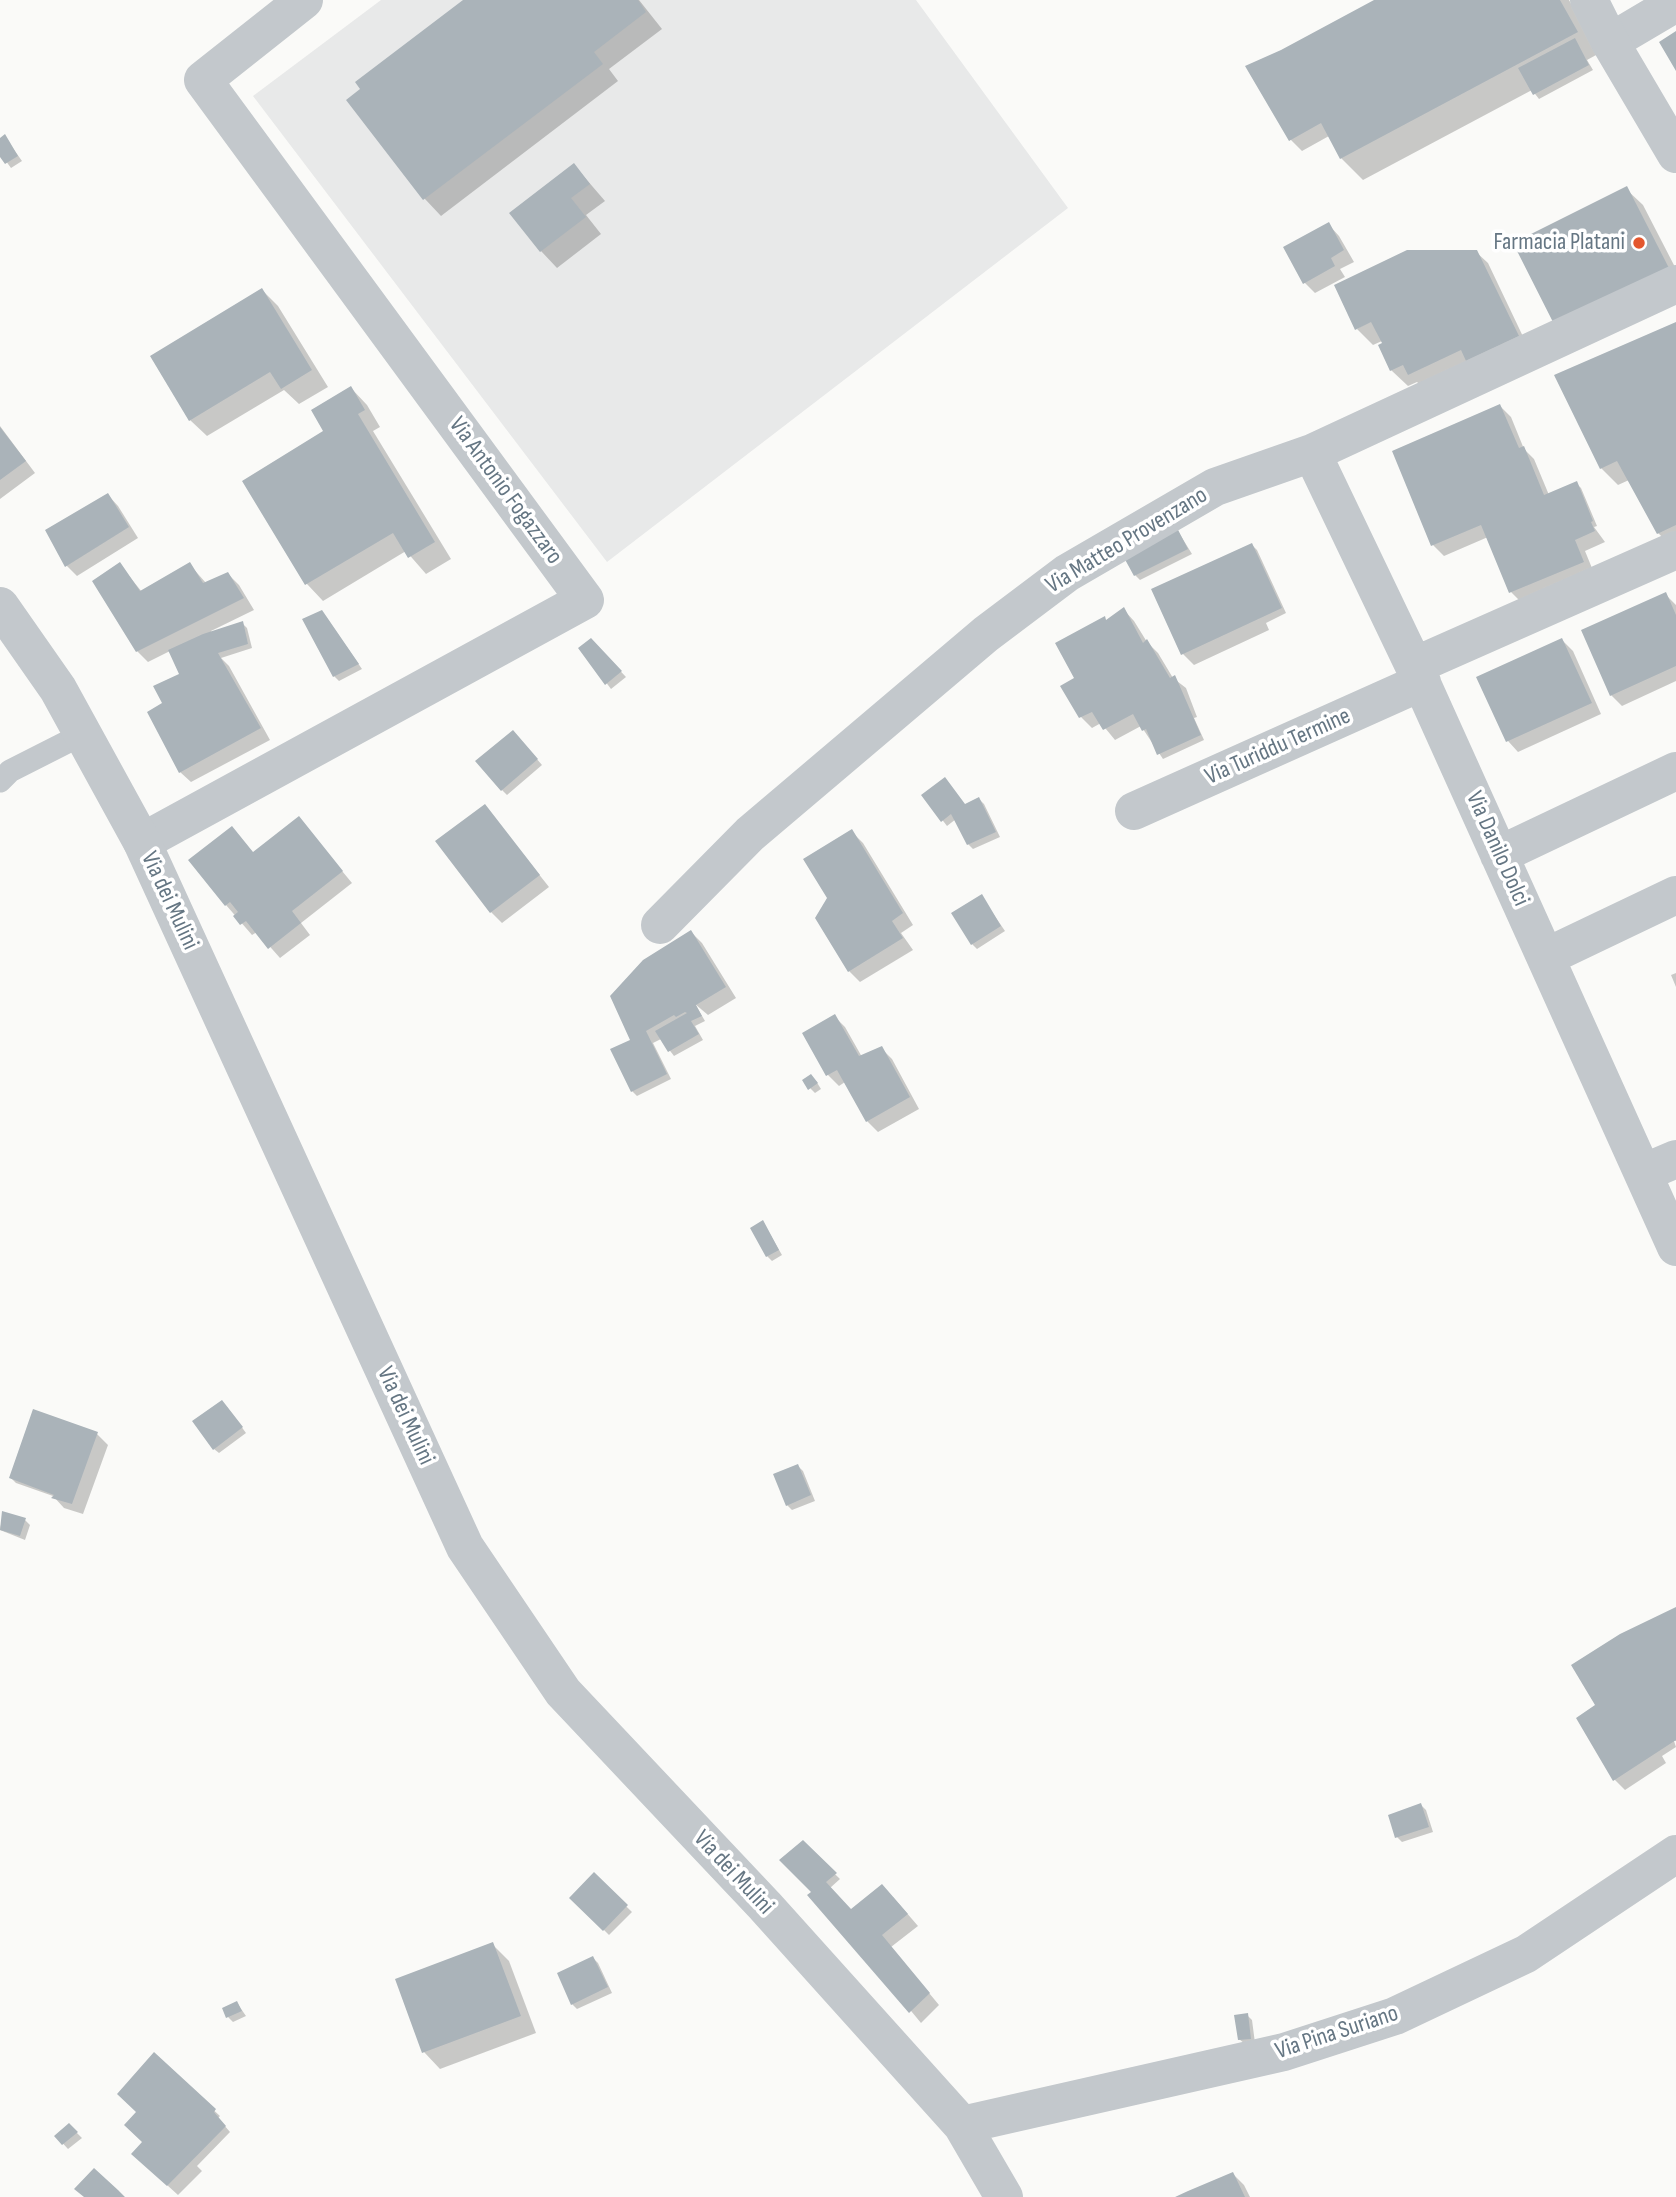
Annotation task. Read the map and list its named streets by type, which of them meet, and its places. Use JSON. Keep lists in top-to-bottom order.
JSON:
{
  "streets": {
    "street": [
      "Via Antonio Fogazzaro",
      "Via Matteo Provenzano",
      "Via Turiddu Termine",
      "Via Danilo Dolci",
      "Via dei Mulini",
      "Via Pina Suriano"
    ]
  },
  "crossings": [
    ["Via Antonio Fogazzaro", "Via dei Mulini"],
    ["Via Matteo Provenzano", "Via Danilo Dolci"],
    ["Via Turiddu Termine", "Via Danilo Dolci"],
    ["Via dei Mulini", "Via Pina Suriano"]
  ],
  "places": ["Farmacia Platani"]
}
